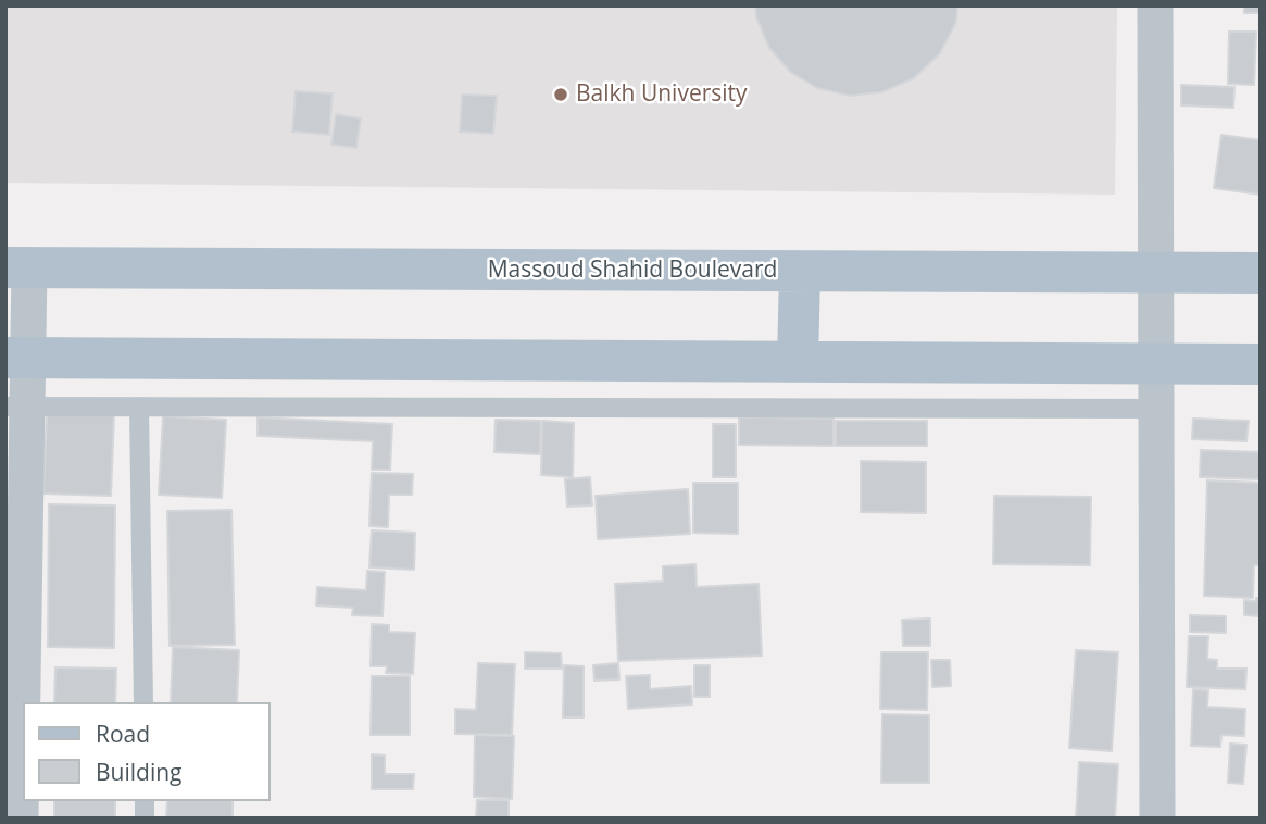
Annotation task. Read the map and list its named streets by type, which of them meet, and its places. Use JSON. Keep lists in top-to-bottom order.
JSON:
{
  "streets": {
    "main road": ["Massoud Shahid Boulevard"]
  },
  "places": ["Balkh University"],
  "legend": ["Road", "Building"]
}
